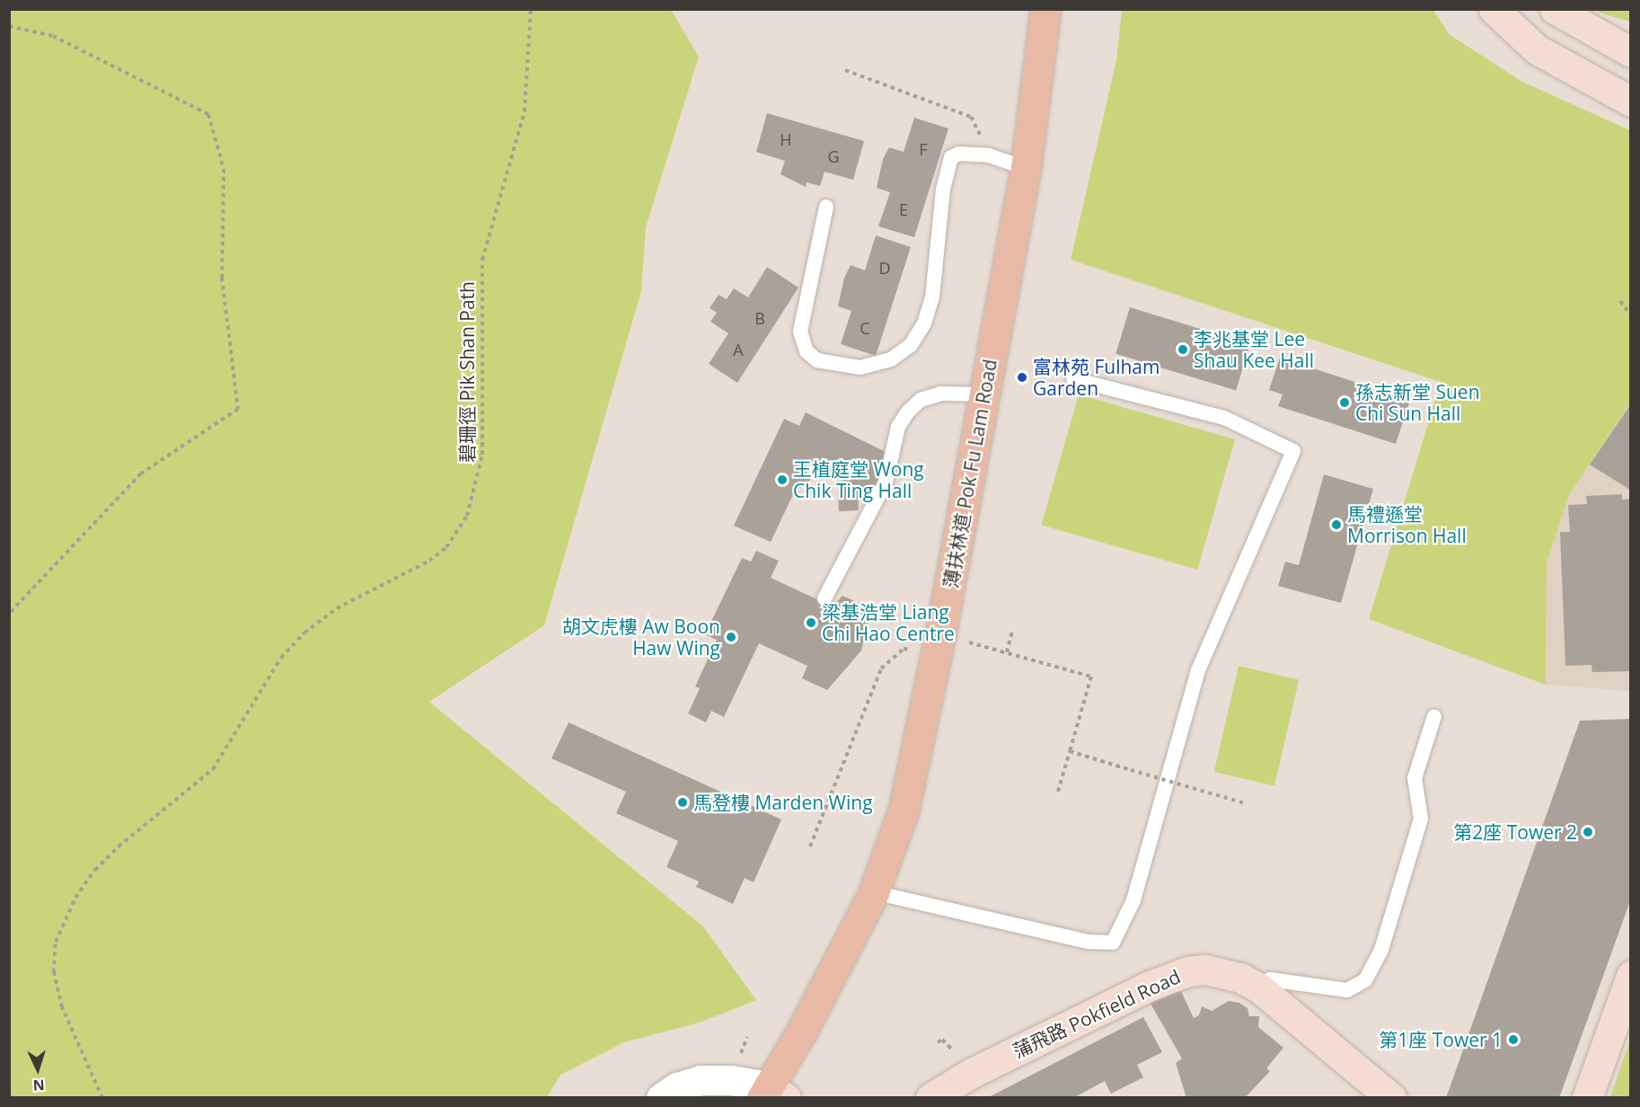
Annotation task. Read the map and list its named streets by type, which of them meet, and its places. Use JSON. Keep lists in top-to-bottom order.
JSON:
{
  "streets": {
    "main road": ["薄扶林道 Pok Fu Lam Road"],
    "street": ["蒲飛路 Pokfield Road"],
    "path": ["碧珊徑 Pik Shan Path"]
  },
  "places": [
    "李兆基堂 Lee Shau Kee Hall",
    "富林苑 Fulham Garden",
    "孫志新堂 Suen Chi Sun Hall",
    "王植庭堂 Wong Chik Ting Hall",
    "馬禮遜堂 Morrison Hall",
    "梁基浩堂 Liang Chi Hao Centre",
    "胡文虎樓 Aw Boon Haw Wing",
    "馬登樓 Marden Wing",
    "第2座 Tower 2",
    "第1座 Tower 1"
  ],
  "house_numbers": [
    "H",
    "F",
    "G",
    "E",
    "D",
    "B",
    "C",
    "A"
  ],
  "north": "bottom"
}
